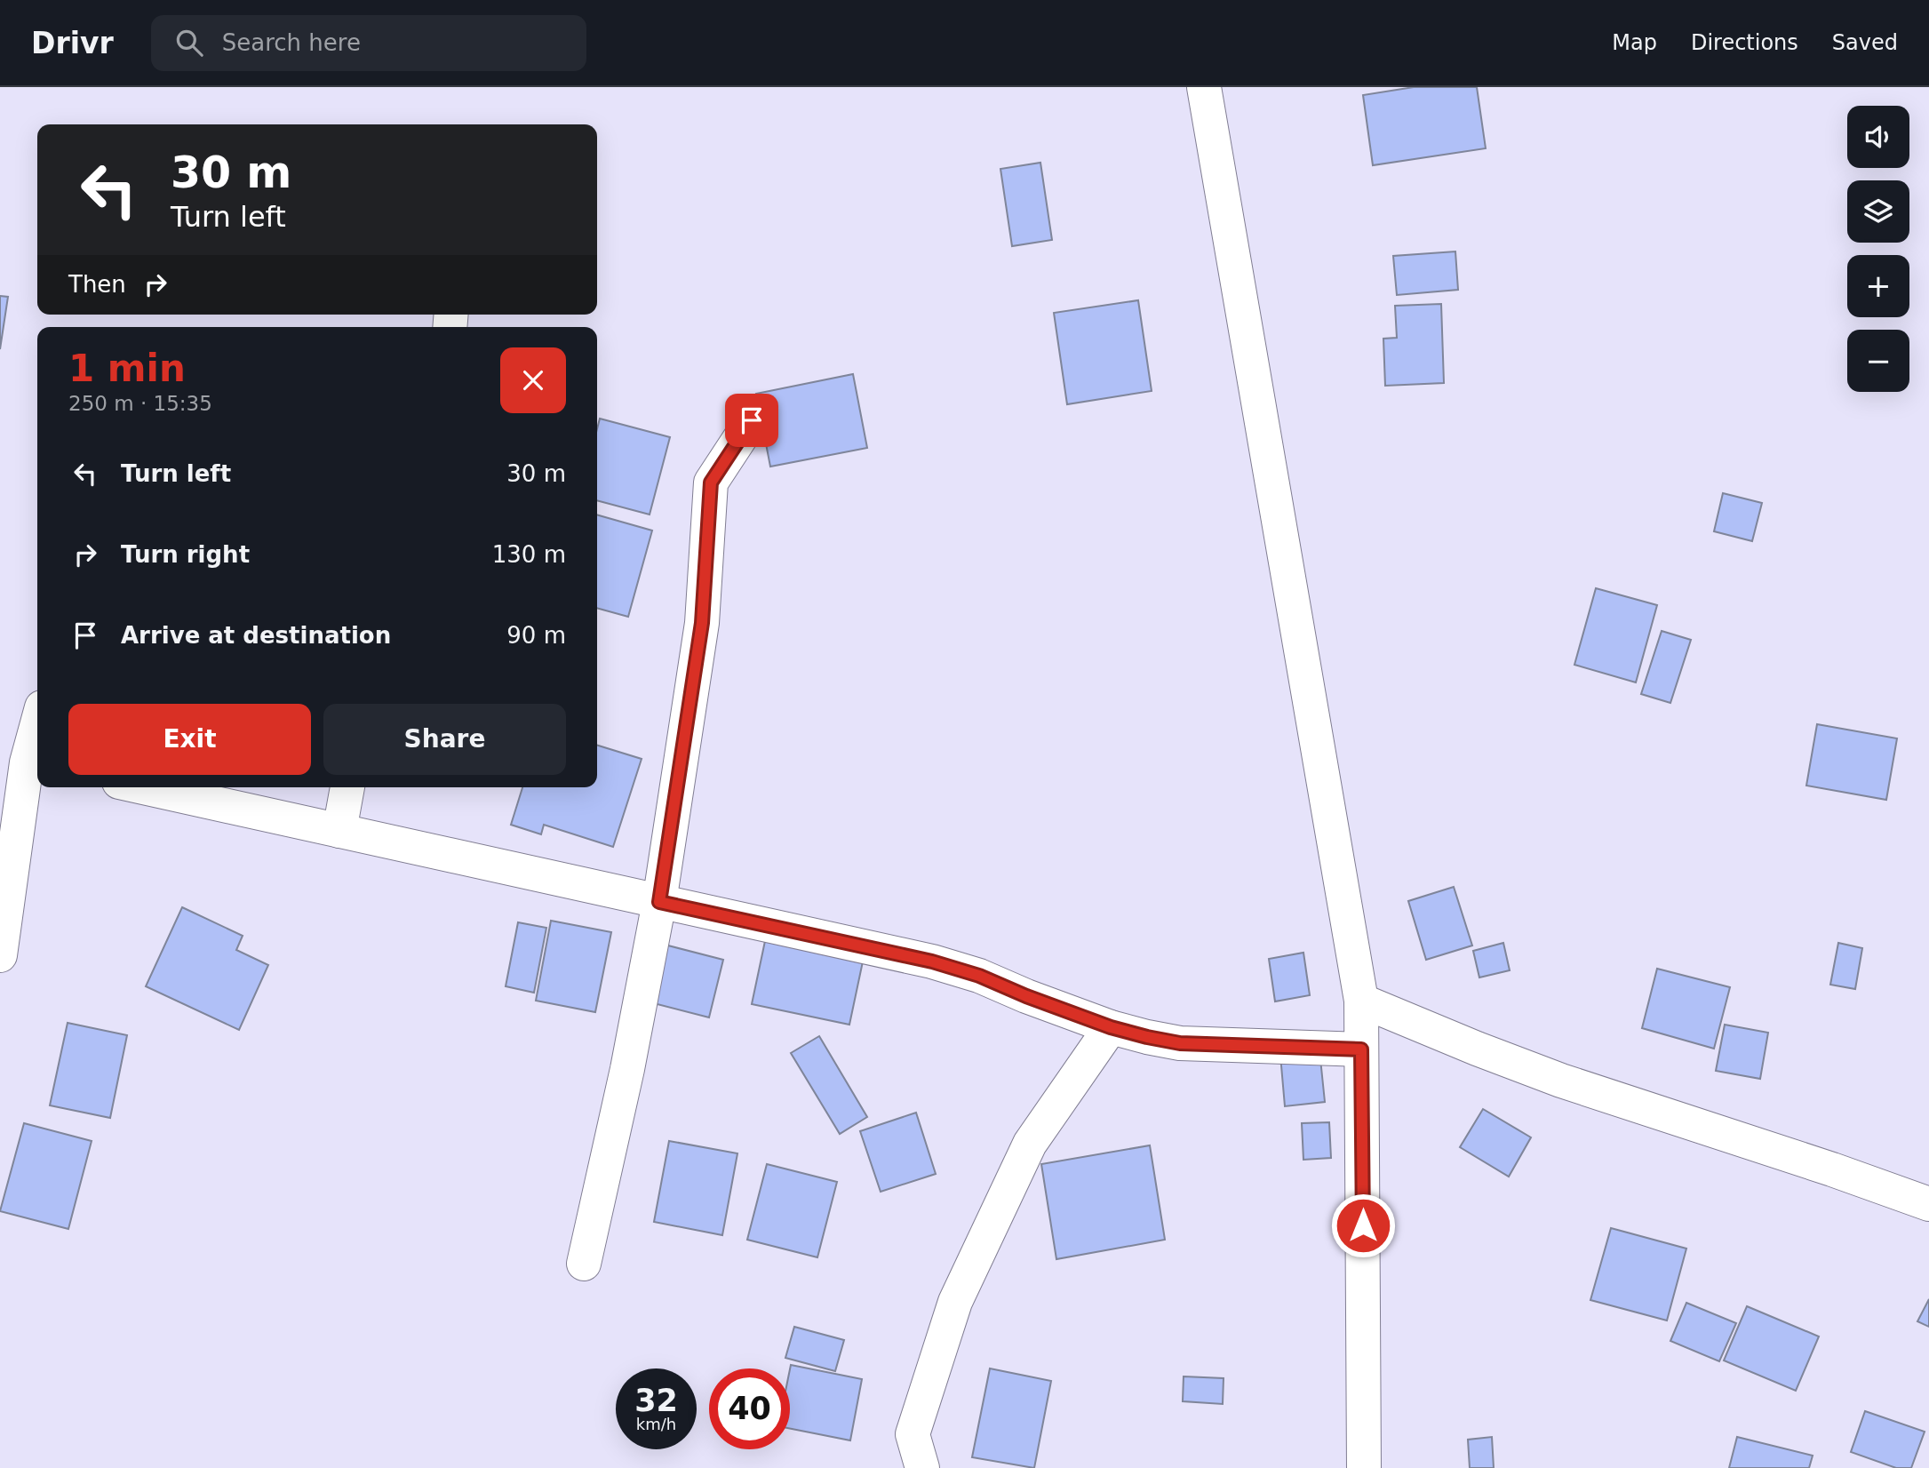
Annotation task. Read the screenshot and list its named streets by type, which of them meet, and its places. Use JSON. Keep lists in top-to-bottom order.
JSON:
{
  "page": {
    "header": "Drivr",
    "search": "Search here",
    "nav": ["Map", "Directions", "Saved"],
    "map_buttons": ["+", "−"],
    "turn": ["30 m", "Turn left"],
    "then": "Then",
    "heading": ["1 min", "250 m · 15:35"],
    "list": [
      {
        "name": "Turn left",
        "value": "30 m"
      },
      {
        "name": "Turn right",
        "value": "130 m"
      },
      {
        "name": "Arrive at destination",
        "value": "90 m"
      }
    ],
    "buttons": ["Exit", "Share"],
    "speed": "32 km/h",
    "limit": "40"
  }
}
